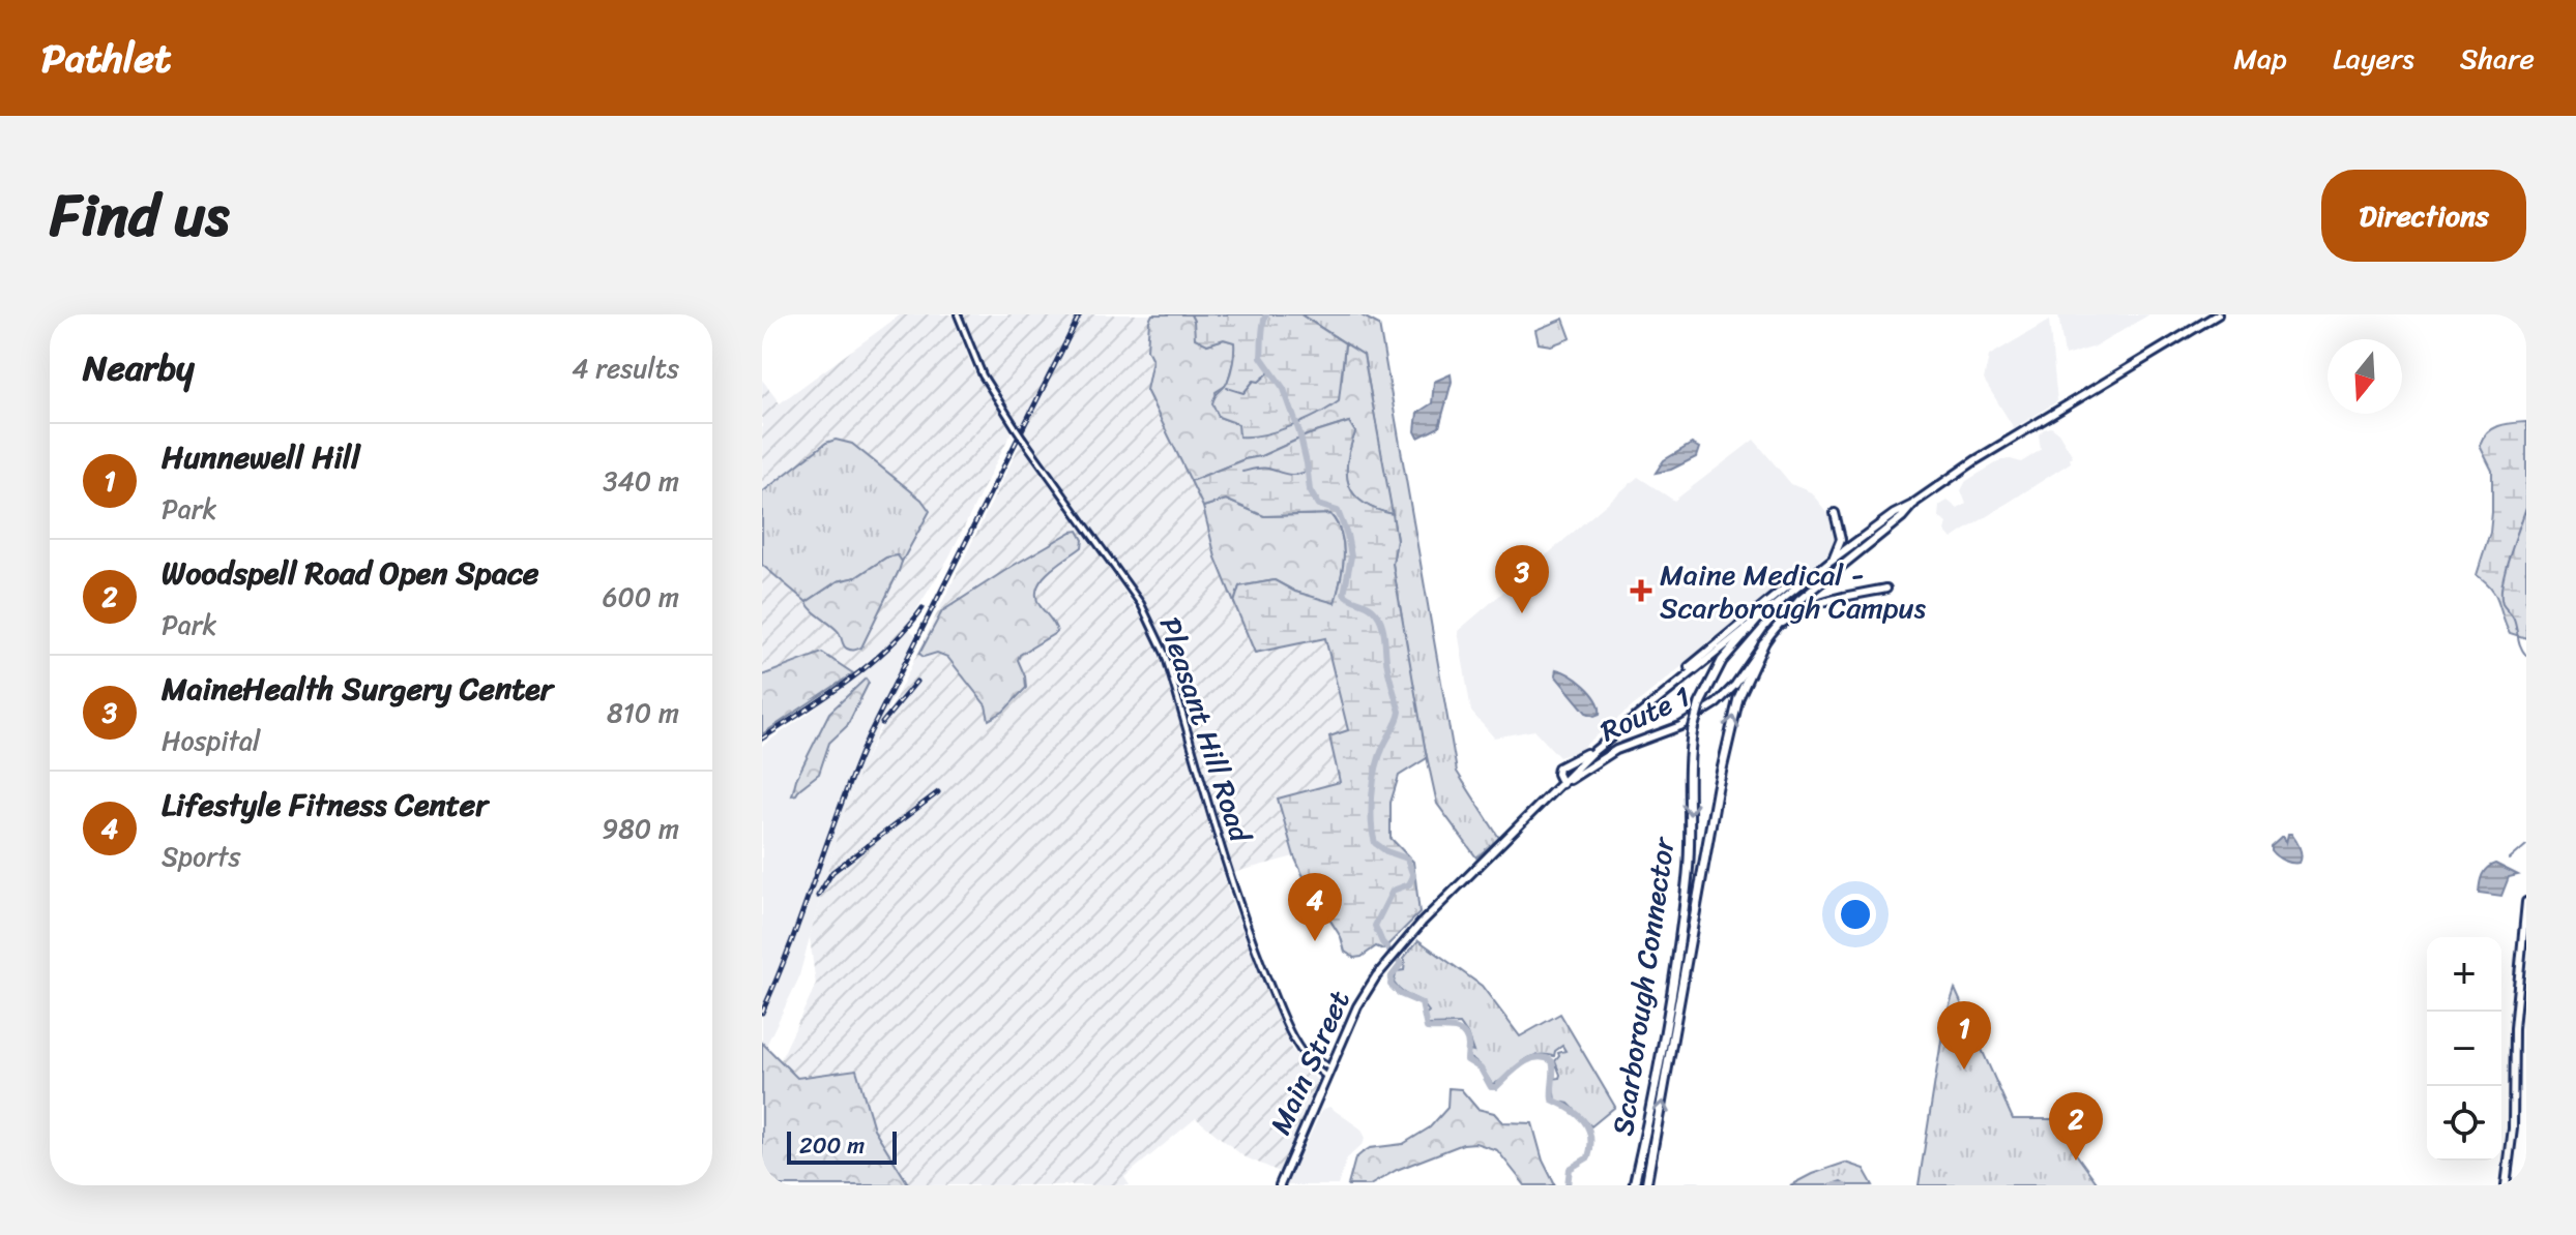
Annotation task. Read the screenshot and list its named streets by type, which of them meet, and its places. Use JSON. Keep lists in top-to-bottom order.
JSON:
{
  "streets": {
    "highway": ["Scarborough Connector"],
    "main road": ["Route 1", "Main Street"],
    "street": ["Pleasant Hill Road"]
  },
  "crossings": [
    ["Route 1", "Scarborough Connector"],
    ["Route 1", "Main Street"],
    ["Pleasant Hill Road", "Main Street"]
  ],
  "places": {
    "health": ["Maine Medical - Scarborough Campus"]
  },
  "scale_bar": "200 m",
  "north": "bottom",
  "page": {
    "header": "Pathlet",
    "nav": ["Map", "Layers", "Share"],
    "title": "Find us",
    "buttons": "Directions",
    "heading": ["Nearby", "4 results"],
    "list": [
      {
        "mark": "1",
        "name": "Hunnewell Hill",
        "note": "Park",
        "value": "340 m"
      },
      {
        "mark": "2",
        "name": "Woodspell Road Open Space",
        "note": "Park",
        "value": "600 m"
      },
      {
        "mark": "3",
        "name": "MaineHealth Surgery Center",
        "note": "Hospital",
        "value": "810 m"
      },
      {
        "mark": "4",
        "name": "Lifestyle Fitness Center",
        "note": "Sports",
        "value": "980 m"
      }
    ],
    "pins": [
      "3",
      "4",
      "1",
      "2"
    ],
    "map_buttons": ["+", "−"],
    "scale": "200 m"
  }
}
